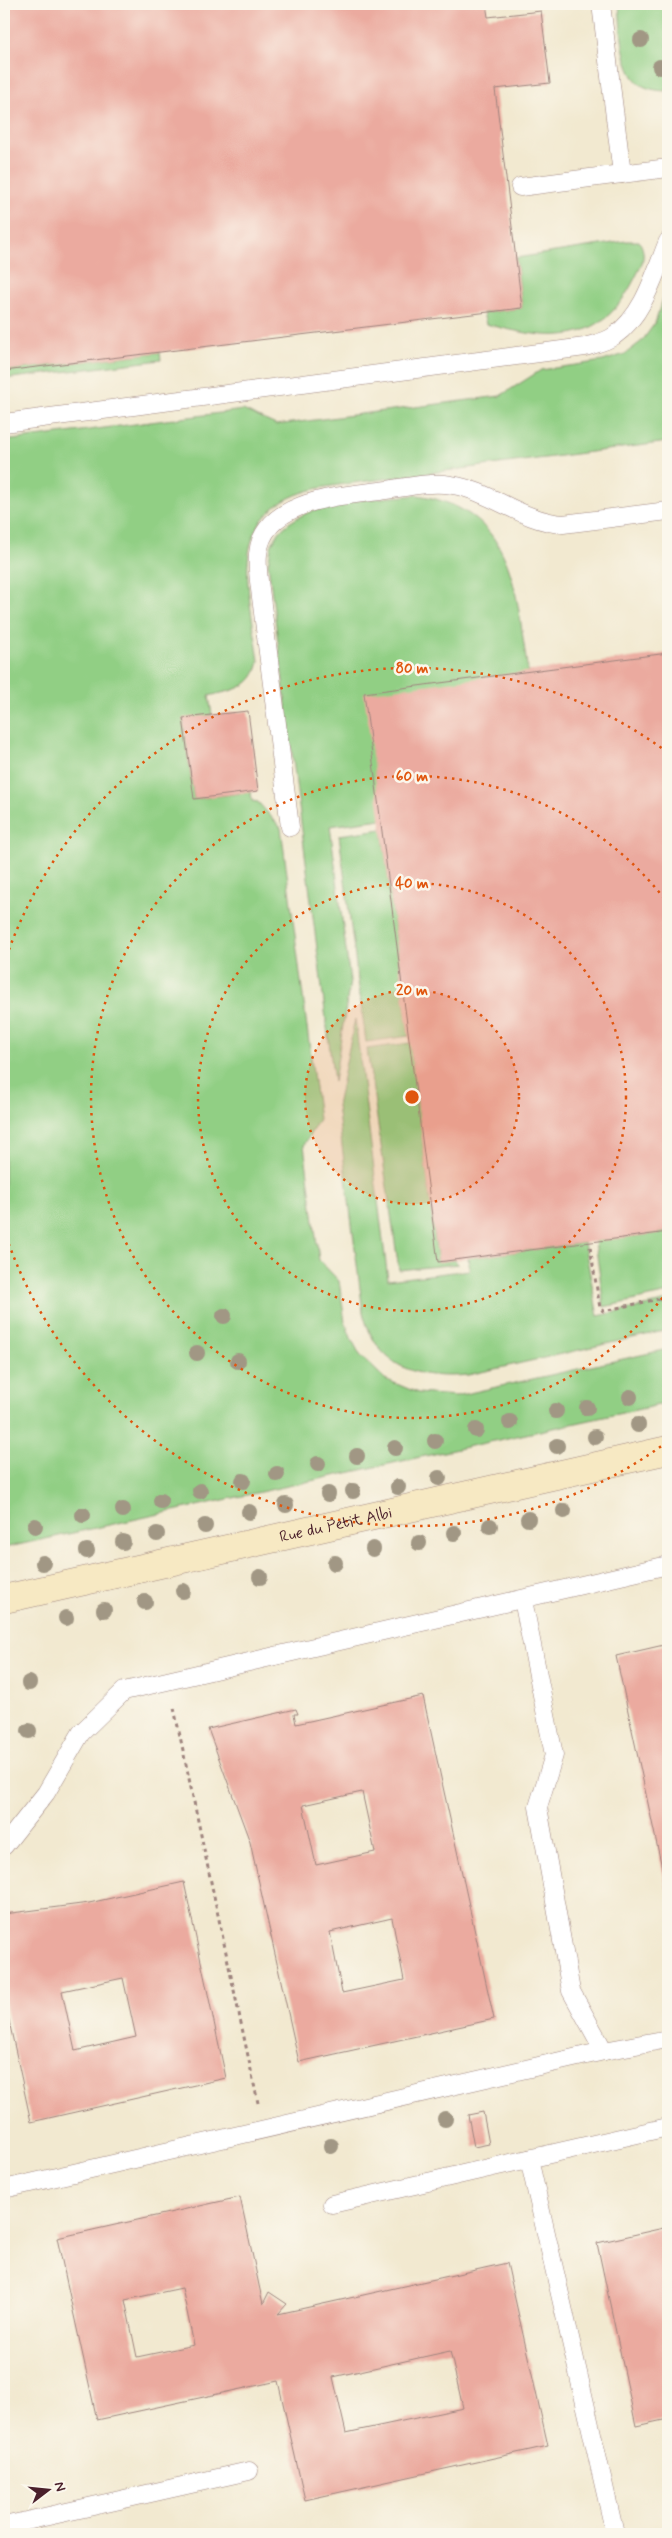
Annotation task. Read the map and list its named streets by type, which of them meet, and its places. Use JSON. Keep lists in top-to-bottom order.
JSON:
{
  "streets": {
    "street": ["Rue du Petit Albi"]
  },
  "north": "right",
  "rings": [
    "80 m",
    "60 m",
    "40 m",
    "20 m"
  ]
}
